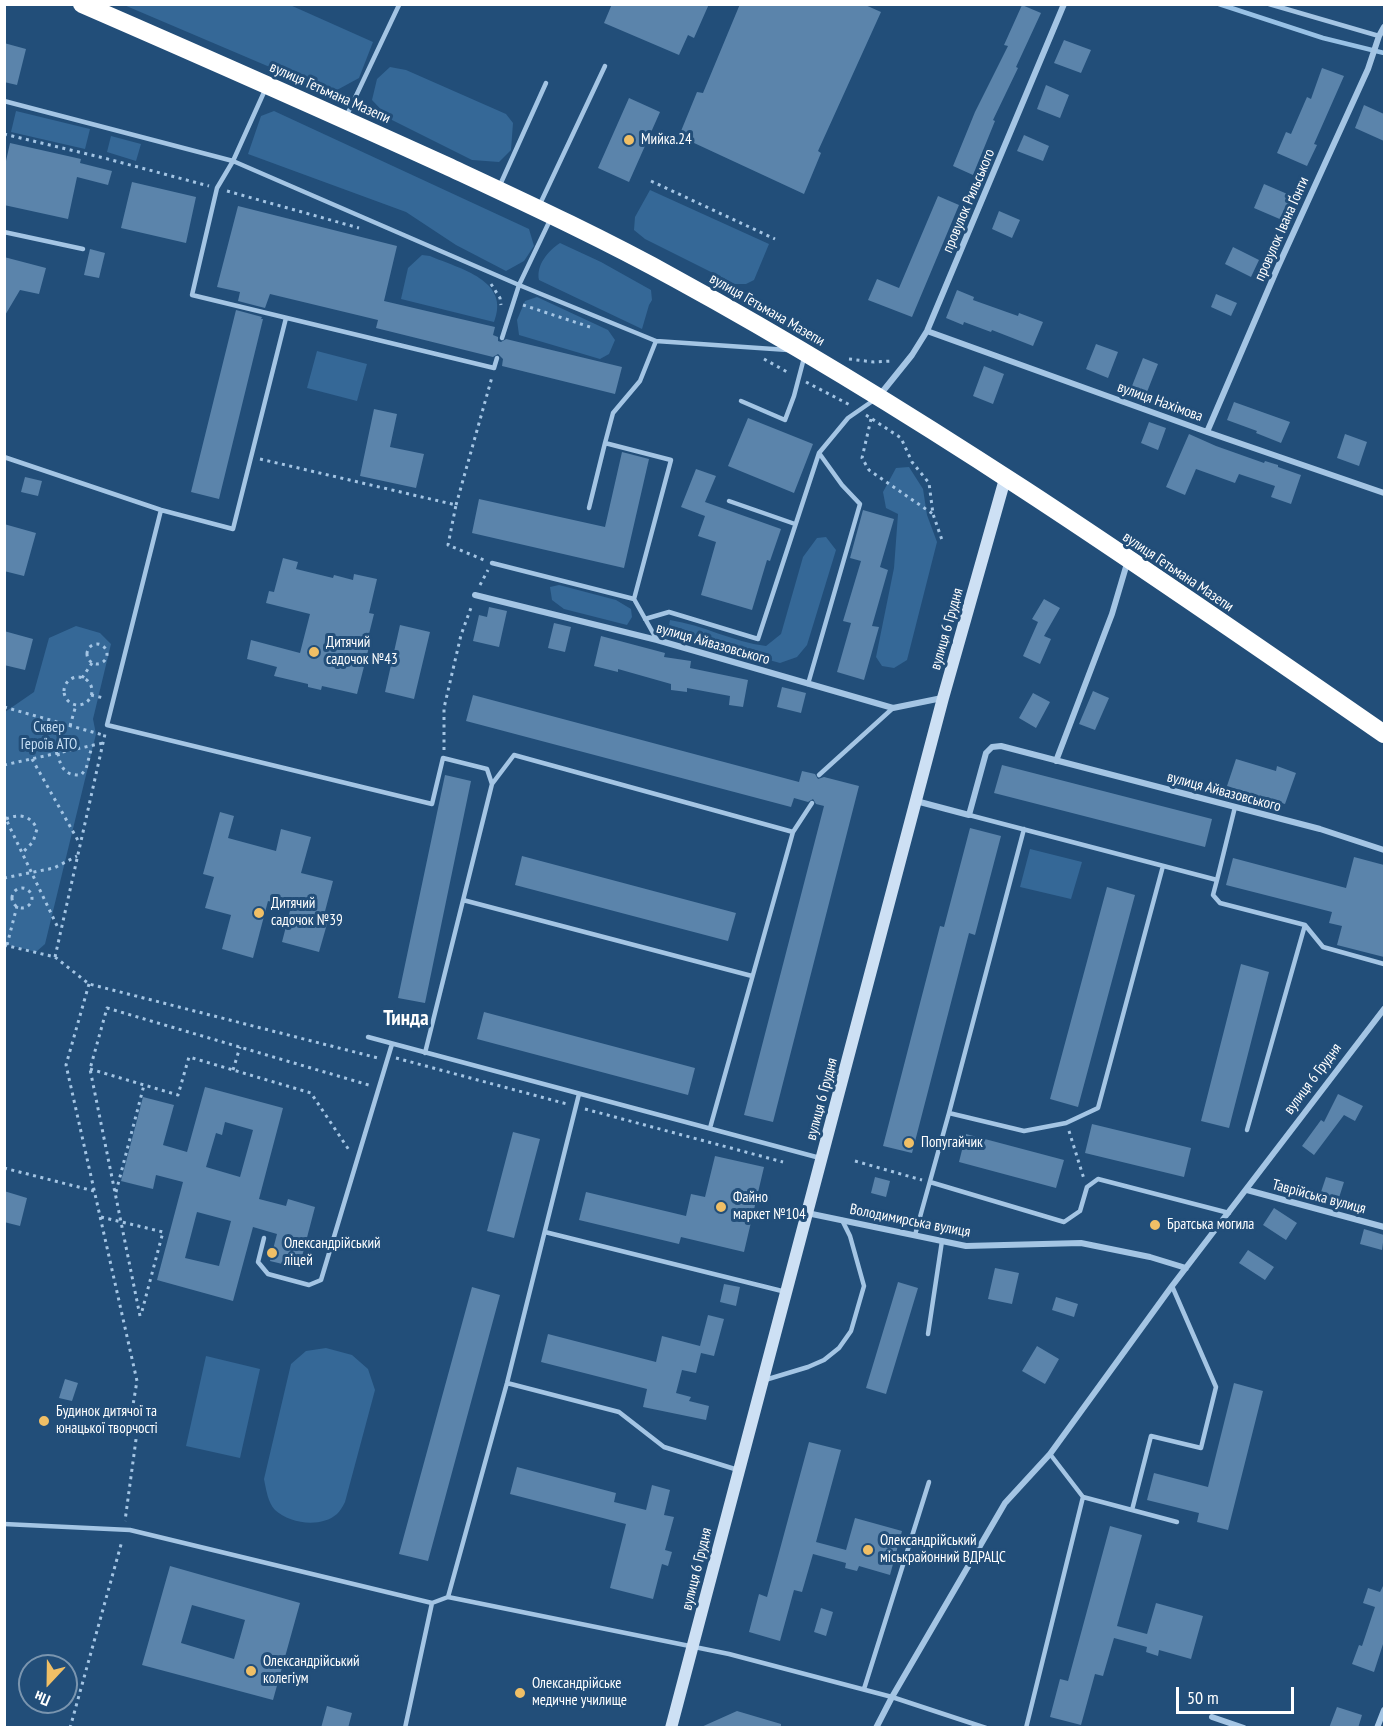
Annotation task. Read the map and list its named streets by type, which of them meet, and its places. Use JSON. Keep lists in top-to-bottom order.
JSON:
{
  "streets": {
    "highway": ["вулиця Гетьмана Мазепи"],
    "street": [
      "провулок Рильського",
      "провулок Івана Ґонти",
      "вулиця Нахімова",
      "вулиця 6 Грудня",
      "вулиця Айвазовського",
      "Таврійська вулиця",
      "Володимирська вулиця"
    ]
  },
  "crossings": [
    ["вулиця Гетьмана Мазепи", "провулок Рильського"],
    ["вулиця Гетьмана Мазепи", "вулиця 6 Грудня"],
    ["провулок Рильського", "вулиця Нахімова"],
    ["провулок Івана Ґонти", "вулиця Нахімова"],
    ["вулиця 6 Грудня", "вулиця Айвазовського"],
    ["вулиця 6 Грудня", "Таврійська вулиця"],
    ["вулиця 6 Грудня", "Володимирська вулиця"]
  ],
  "districts": ["Тинда"],
  "parks": ["Сквер Героїв АТО"],
  "places": [
    "Мийка.24",
    "Дитячий садочок №43",
    "Дитячий садочок №39",
    "Попугайчик",
    "Файно маркет №104",
    "Братська могила",
    "Олександрійський ліцей",
    "Будинок дитячої та юнацької творчості",
    "Олександрійський міськрайонний ВДРАЦС",
    "Олександрійський колегіум",
    "Олександрійське медичне училище"
  ],
  "scale_bar": "50 m",
  "north": "bottom"
}
